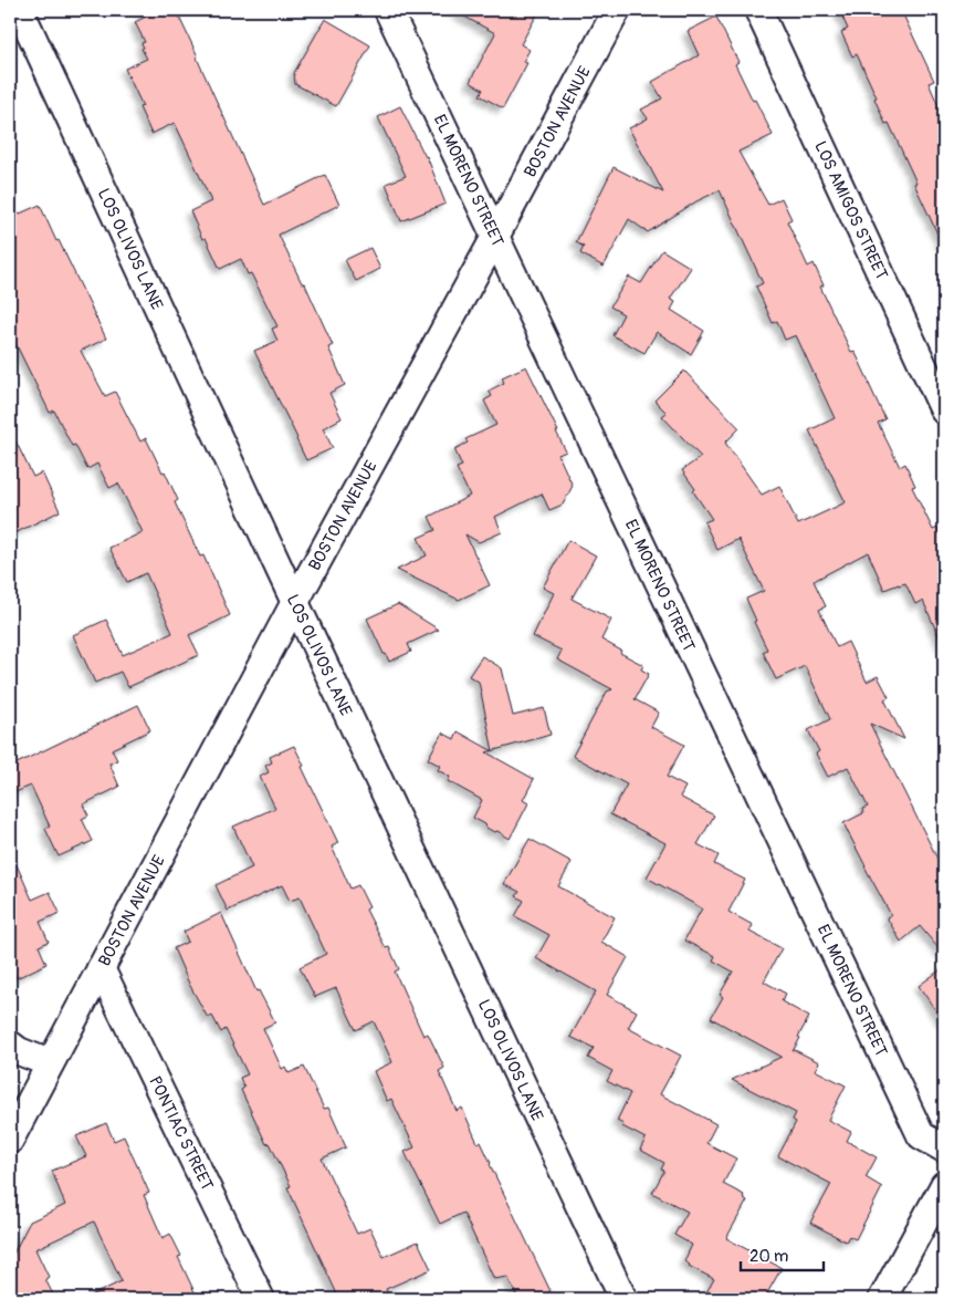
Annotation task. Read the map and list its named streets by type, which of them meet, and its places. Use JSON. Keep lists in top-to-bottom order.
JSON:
{
  "streets": {
    "street": [
      "BOSTON AVENUE",
      "EL MORENO STREET",
      "LOS AMIGOS STREET",
      "LOS OLIVOS LANE",
      "PONTIAC STREET"
    ]
  },
  "crossings": [
    ["BOSTON AVENUE", "EL MORENO STREET"],
    ["BOSTON AVENUE", "LOS OLIVOS LANE"],
    ["BOSTON AVENUE", "PONTIAC STREET"]
  ],
  "scale_bar": "20 m"
}
